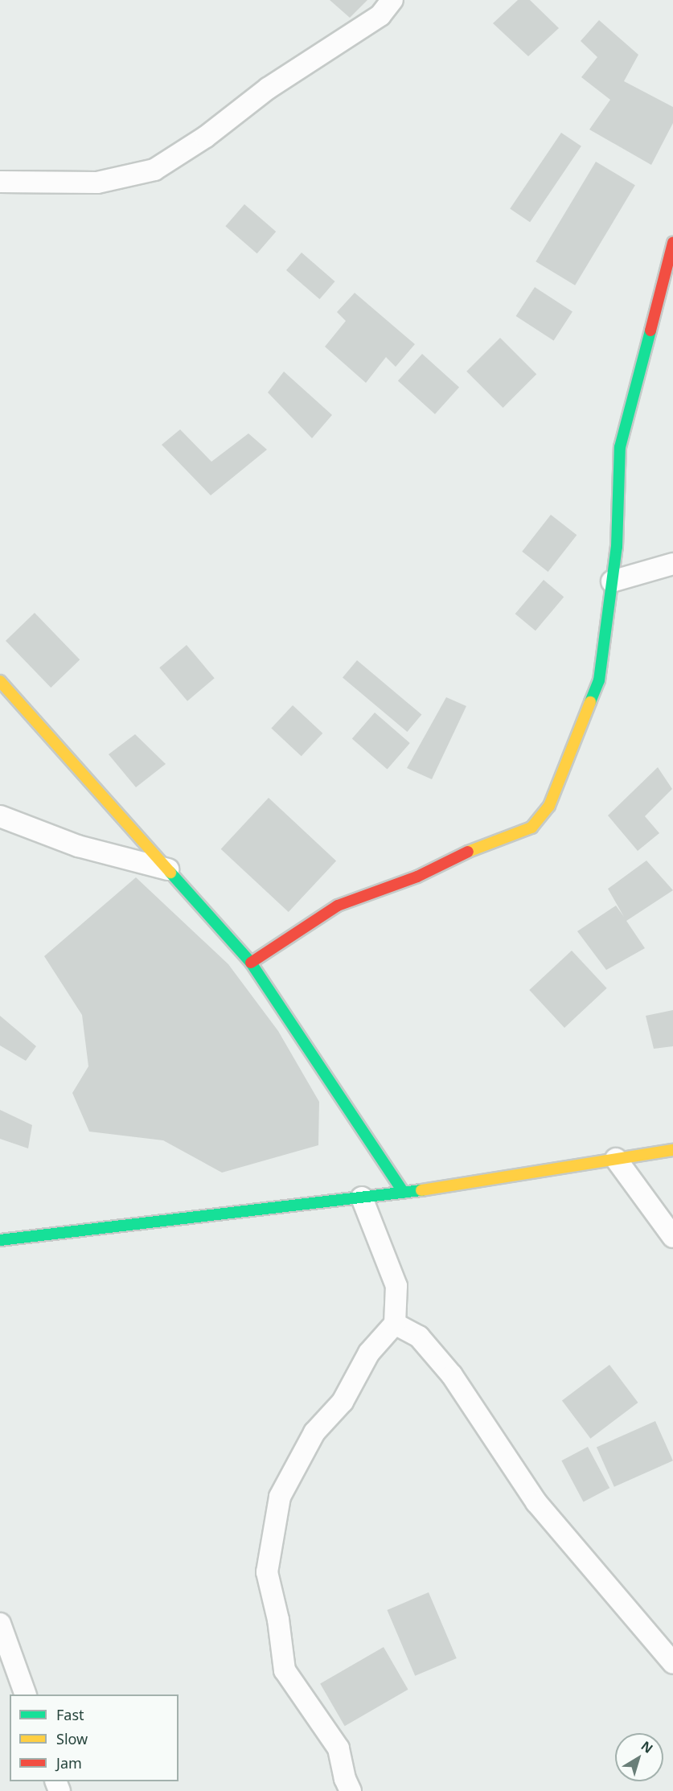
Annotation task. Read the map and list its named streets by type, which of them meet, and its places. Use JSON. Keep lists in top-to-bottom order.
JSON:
{
  "legend": ["Fast", "Slow", "Jam"],
  "north": "top right"
}
